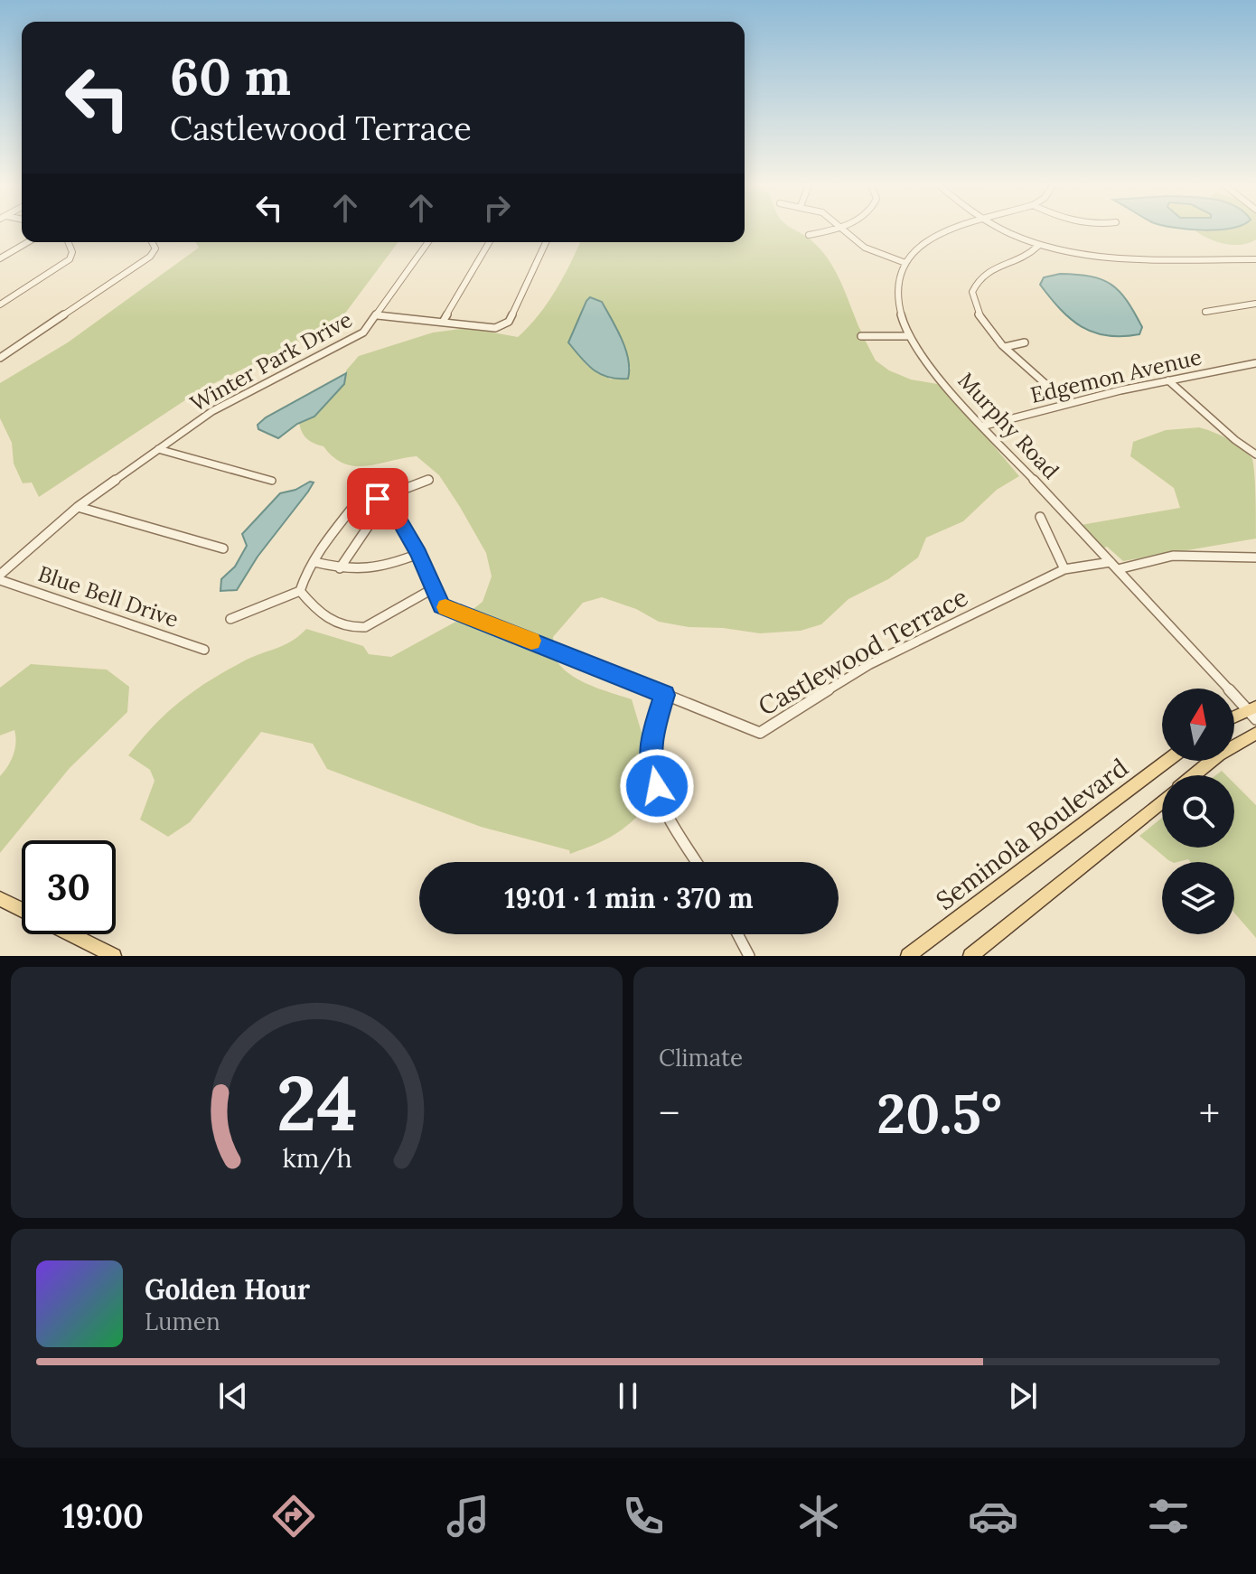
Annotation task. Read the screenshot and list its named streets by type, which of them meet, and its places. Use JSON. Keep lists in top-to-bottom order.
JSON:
{
  "streets": {
    "main road": ["Seminola Boulevard"],
    "street": [
      "Winter Park Drive",
      "Edgemon Avenue",
      "Murphy Road",
      "Blue Bell Drive",
      "Castlewood Terrace"
    ]
  },
  "crossings": [
    ["Winter Park Drive", "Blue Bell Drive"],
    ["Edgemon Avenue", "Murphy Road"]
  ],
  "north": "top",
  "page": {
    "turn": ["60 m", "Castlewood Terrace"],
    "limit": "30",
    "trip": "19:01 · 1 min · 370 m",
    "tile": "Climate",
    "heat": ["−", "20.5°", "+"],
    "song": ["Golden Hour", "Lumen"],
    "tabs": "19:00",
    "gauge": ["24", "km/h"]
  }
}
